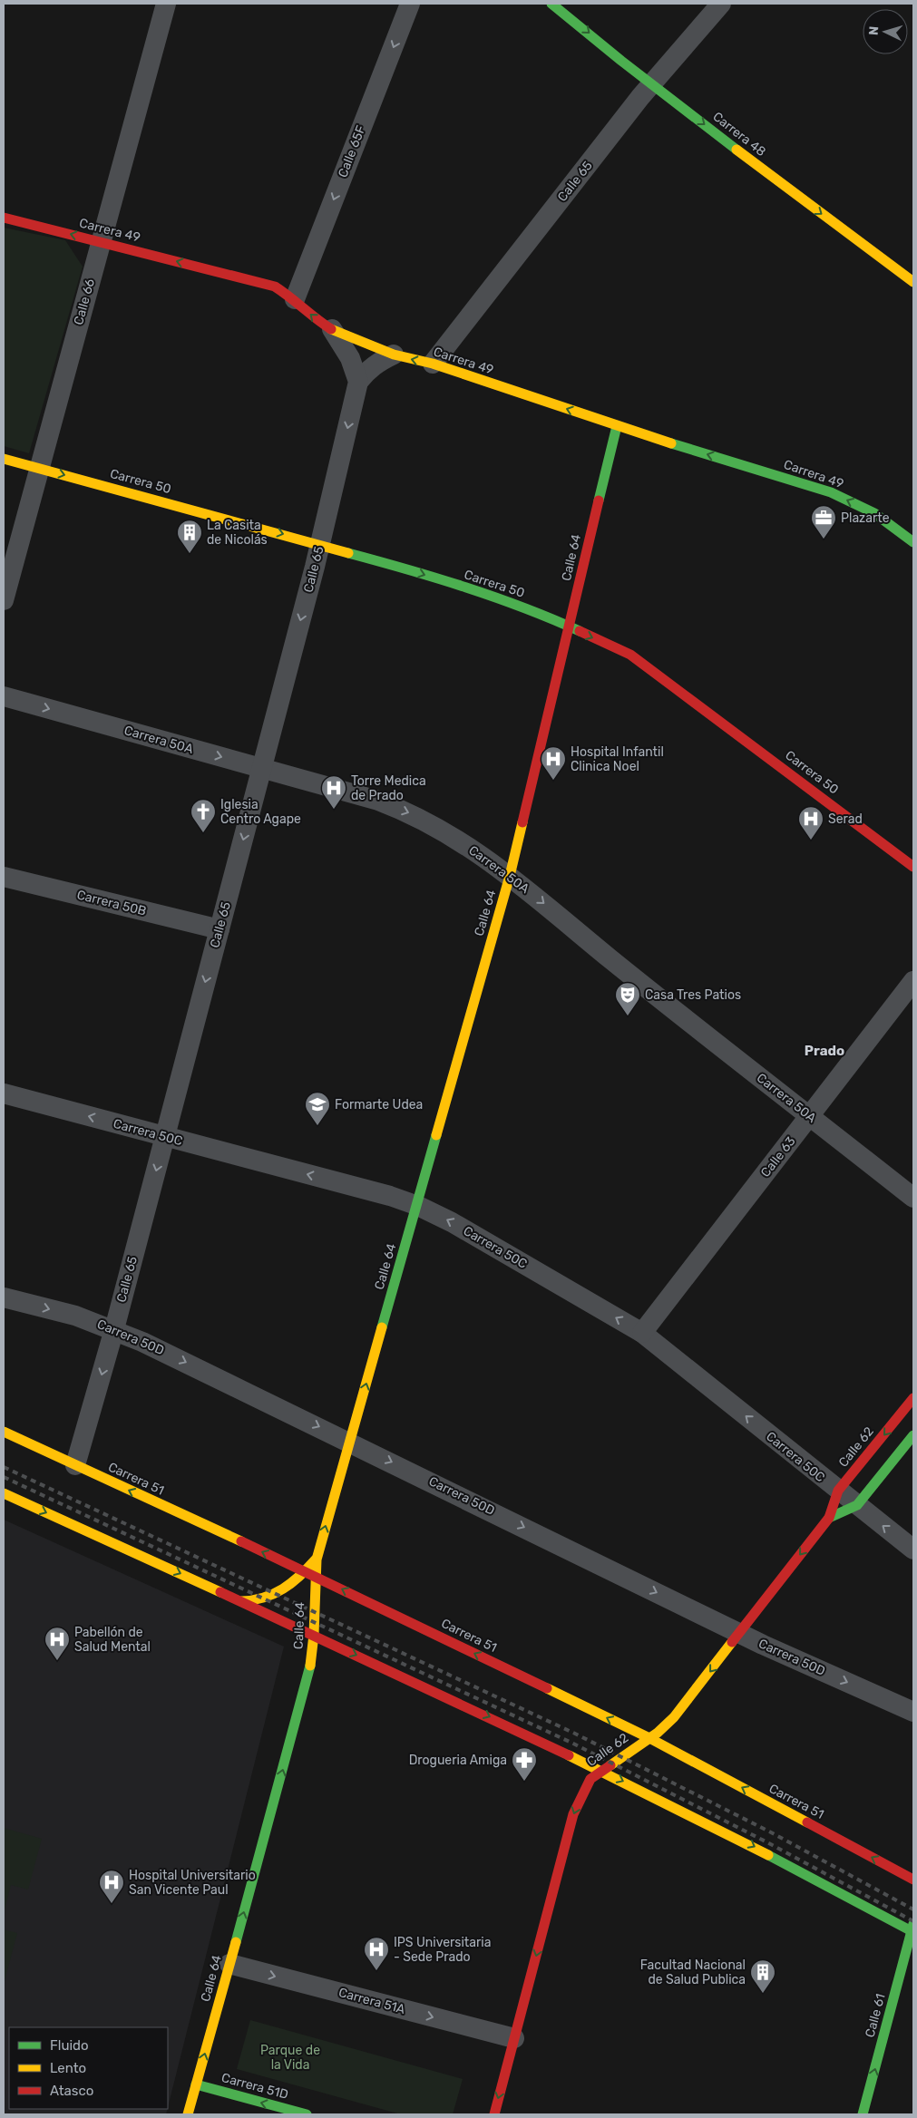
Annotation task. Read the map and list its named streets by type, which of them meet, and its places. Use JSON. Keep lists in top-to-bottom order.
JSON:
{
  "streets": {
    "street": [
      "Carrera 48",
      "Calle 65F",
      "Calle 65",
      "Carrera 49",
      "Calle 66",
      "Carrera 50",
      "Calle 64",
      "Carrera 50A",
      "Carrera 50B",
      "Carrera 50C",
      "Calle 63",
      "Carrera 50D",
      "Calle 62",
      "Carrera 51",
      "Carrera 51A",
      "Calle 61",
      "Carrera 51D"
    ]
  },
  "crossings": [
    ["Carrera 48", "Calle 65"],
    ["Calle 65F", "Carrera 49"],
    ["Calle 65", "Carrera 49"],
    ["Calle 65", "Carrera 50"],
    ["Calle 65", "Carrera 50A"],
    ["Calle 65", "Carrera 50B"],
    ["Calle 65", "Carrera 50C"],
    ["Calle 65", "Carrera 50D"],
    ["Calle 65", "Carrera 51"],
    ["Carrera 49", "Calle 66"],
    ["Carrera 49", "Calle 64"],
    ["Calle 66", "Carrera 50"],
    ["Carrera 50", "Calle 64"],
    ["Calle 64", "Carrera 50A"],
    ["Calle 64", "Carrera 50C"],
    ["Calle 64", "Carrera 50D"],
    ["Calle 64", "Carrera 51"],
    ["Calle 64", "Carrera 51A"],
    ["Calle 64", "Carrera 51D"],
    ["Carrera 50A", "Calle 63"],
    ["Carrera 50C", "Calle 63"],
    ["Carrera 50C", "Calle 62"],
    ["Carrera 50D", "Calle 62"],
    ["Calle 62", "Carrera 51"],
    ["Calle 62", "Carrera 51A"]
  ],
  "one_way": [
    "Carrera 48",
    "Calle 65F",
    "Calle 65",
    "Carrera 49",
    "Carrera 50",
    "Calle 64",
    "Carrera 50A",
    "Carrera 50C",
    "Carrera 50D",
    "Calle 62",
    "Carrera 51A",
    "Calle 61",
    "Carrera 51D"
  ],
  "districts": ["Prado"],
  "parks": ["Parque de la Vida"],
  "places": {
    "office": ["Plazarte"],
    "building": ["La Casita de Nicolás", "Facultad Nacional de Salud Publica"],
    "hospital": [
      "Hospital Infantil Clinica Noel",
      "Torre Medica de Prado",
      "Serad",
      "Pabellón de Salud Mental",
      "Hospital Universitario San Vicente Paul",
      "IPS Universitaria - Sede Prado"
    ],
    "church": ["Iglesia Centro Agape"],
    "theatre": ["Casa Tres Patios"],
    "school or university": ["Formarte Udea"],
    "pharmacy": ["Drogueria Amiga"]
  },
  "legend": ["Fluido", "Lento", "Atasco"],
  "north": "left"
}
